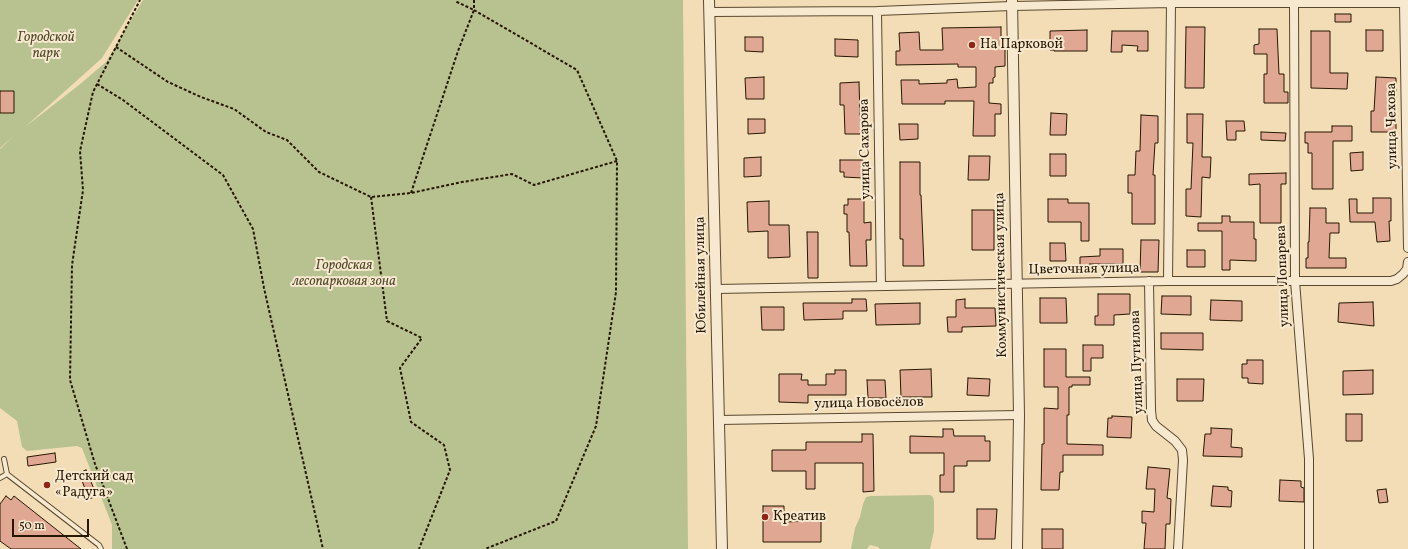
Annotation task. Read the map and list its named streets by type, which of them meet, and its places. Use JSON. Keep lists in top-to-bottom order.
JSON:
{
  "streets": {
    "street": [
      "улица Чехова",
      "улица Сахарова",
      "Цветочная улица",
      "Юбилейная улица",
      "Коммунистическая улица",
      "улица Лопарева",
      "улица Путилова",
      "улица Новосёлов"
    ]
  },
  "crossings": [
    ["улица Сахарова", "Цветочная улица"],
    ["Цветочная улица", "Юбилейная улица"],
    ["Цветочная улица", "Коммунистическая улица"],
    ["Цветочная улица", "улица Лопарева"],
    ["Цветочная улица", "улица Путилова"],
    ["Юбилейная улица", "улица Новосёлов"],
    ["Коммунистическая улица", "улица Новосёлов"]
  ],
  "parks": ["Городской парк", "Городская лесопарковая зона"],
  "places": ["На Парковой", "Детский сад «Радуга»", "Креатив"],
  "scale_bar": "50 m"
}
